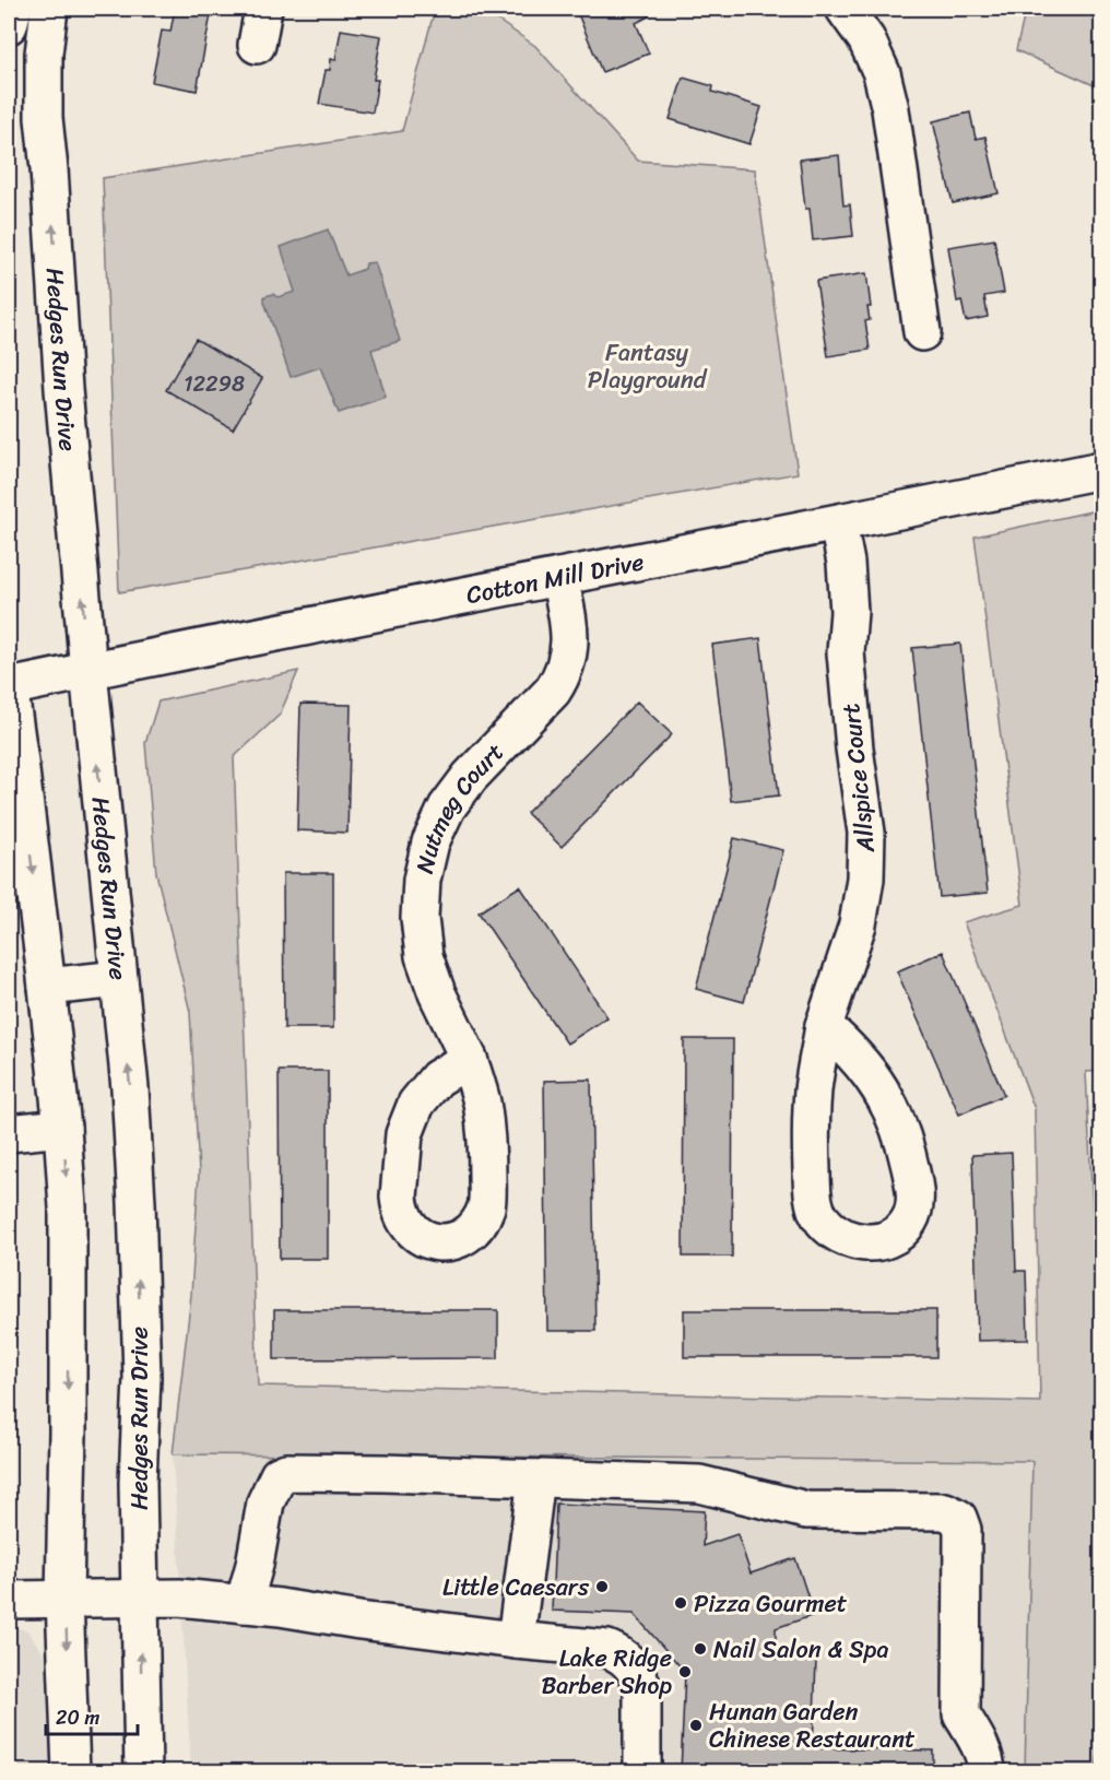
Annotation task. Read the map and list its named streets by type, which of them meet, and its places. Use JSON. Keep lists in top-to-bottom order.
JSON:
{
  "streets": {
    "street": [
      "Hedges Run Drive",
      "Cotton Mill Drive",
      "Allspice Court",
      "Nutmeg Court"
    ]
  },
  "crossings": [
    ["Hedges Run Drive", "Cotton Mill Drive"],
    ["Cotton Mill Drive", "Allspice Court"],
    ["Cotton Mill Drive", "Nutmeg Court"]
  ],
  "parks": ["Fantasy Playground"],
  "places": [
    "Little Caesars",
    "Pizza Gourmet",
    "Nail Salon & Spa",
    "Lake Ridge Barber Shop",
    "Hunan Garden Chinese Restaurant"
  ],
  "house_numbers": ["12298"],
  "scale_bar": "20 m"
}
